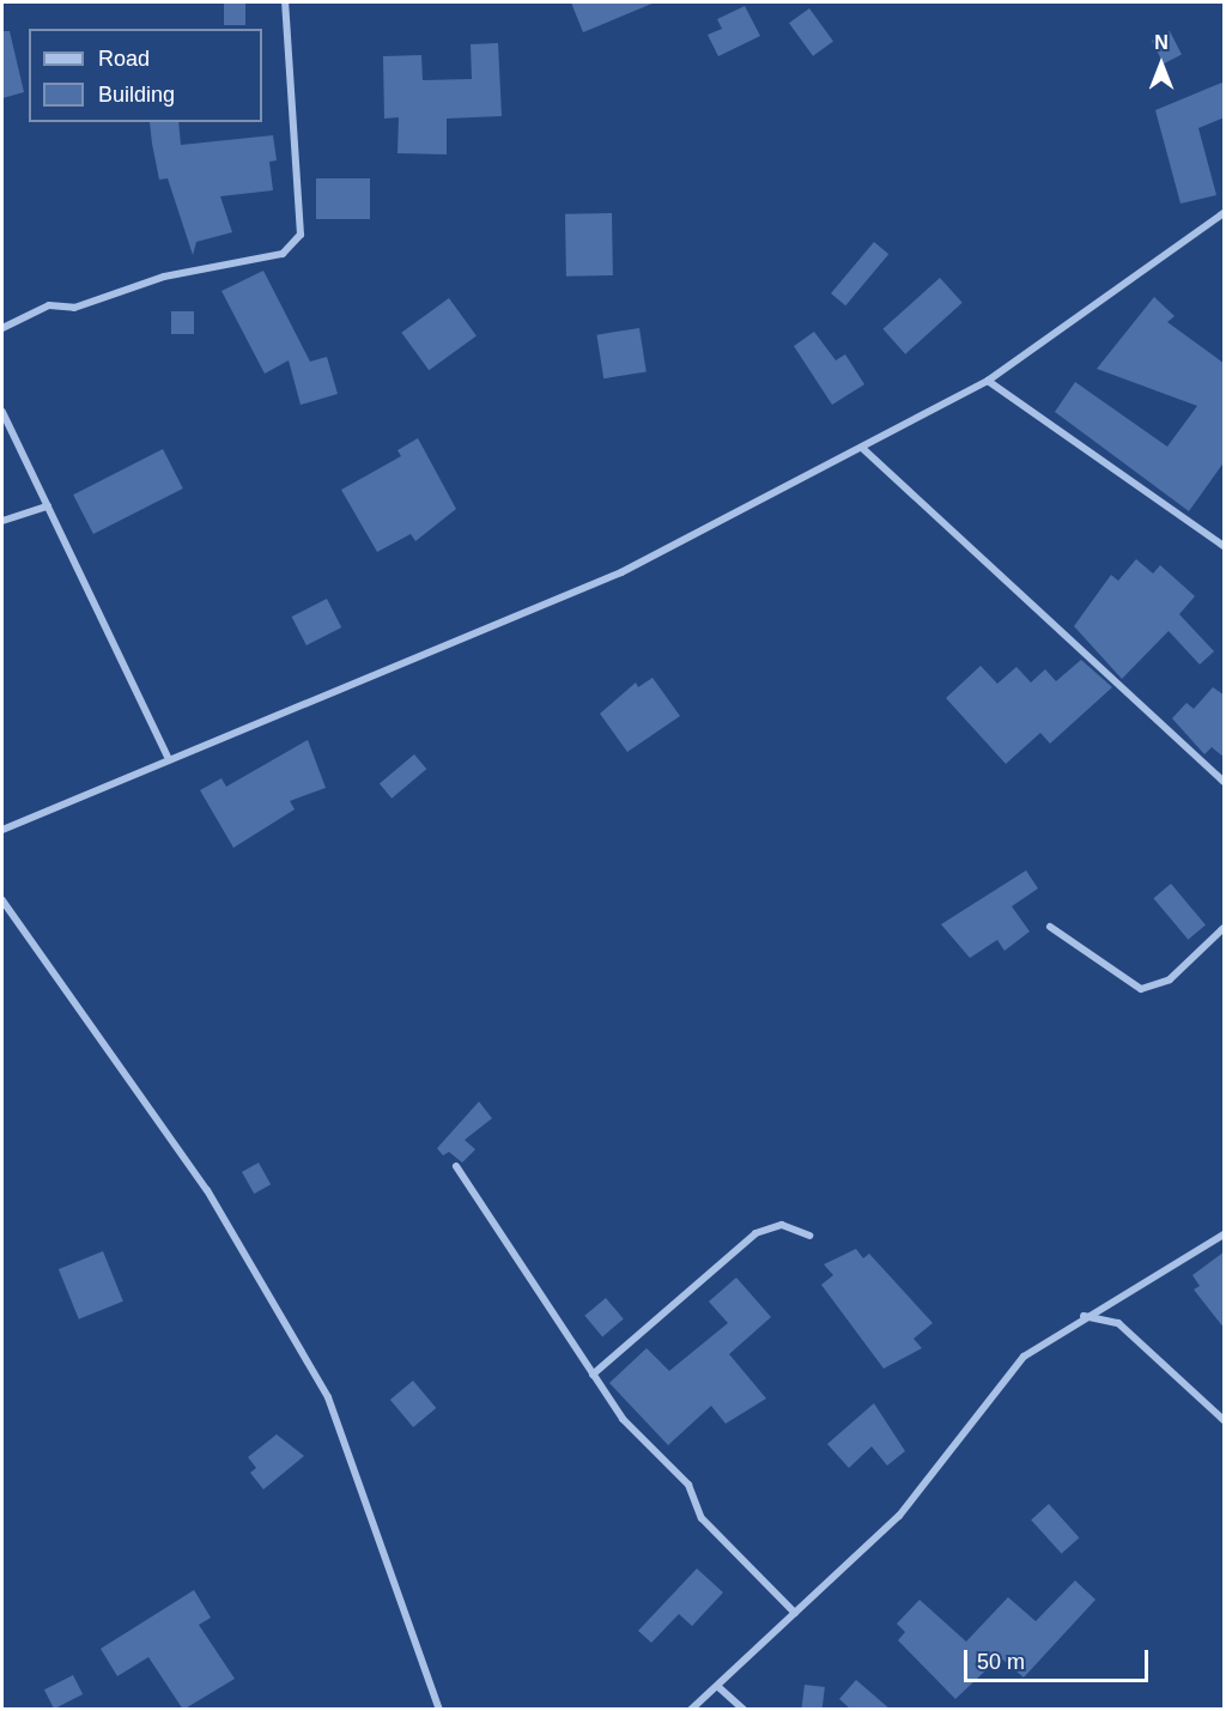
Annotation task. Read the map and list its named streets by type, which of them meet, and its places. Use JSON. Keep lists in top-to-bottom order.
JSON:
{
  "legend": ["Road", "Building"],
  "scale_bar": "50 m",
  "north": "top"
}
